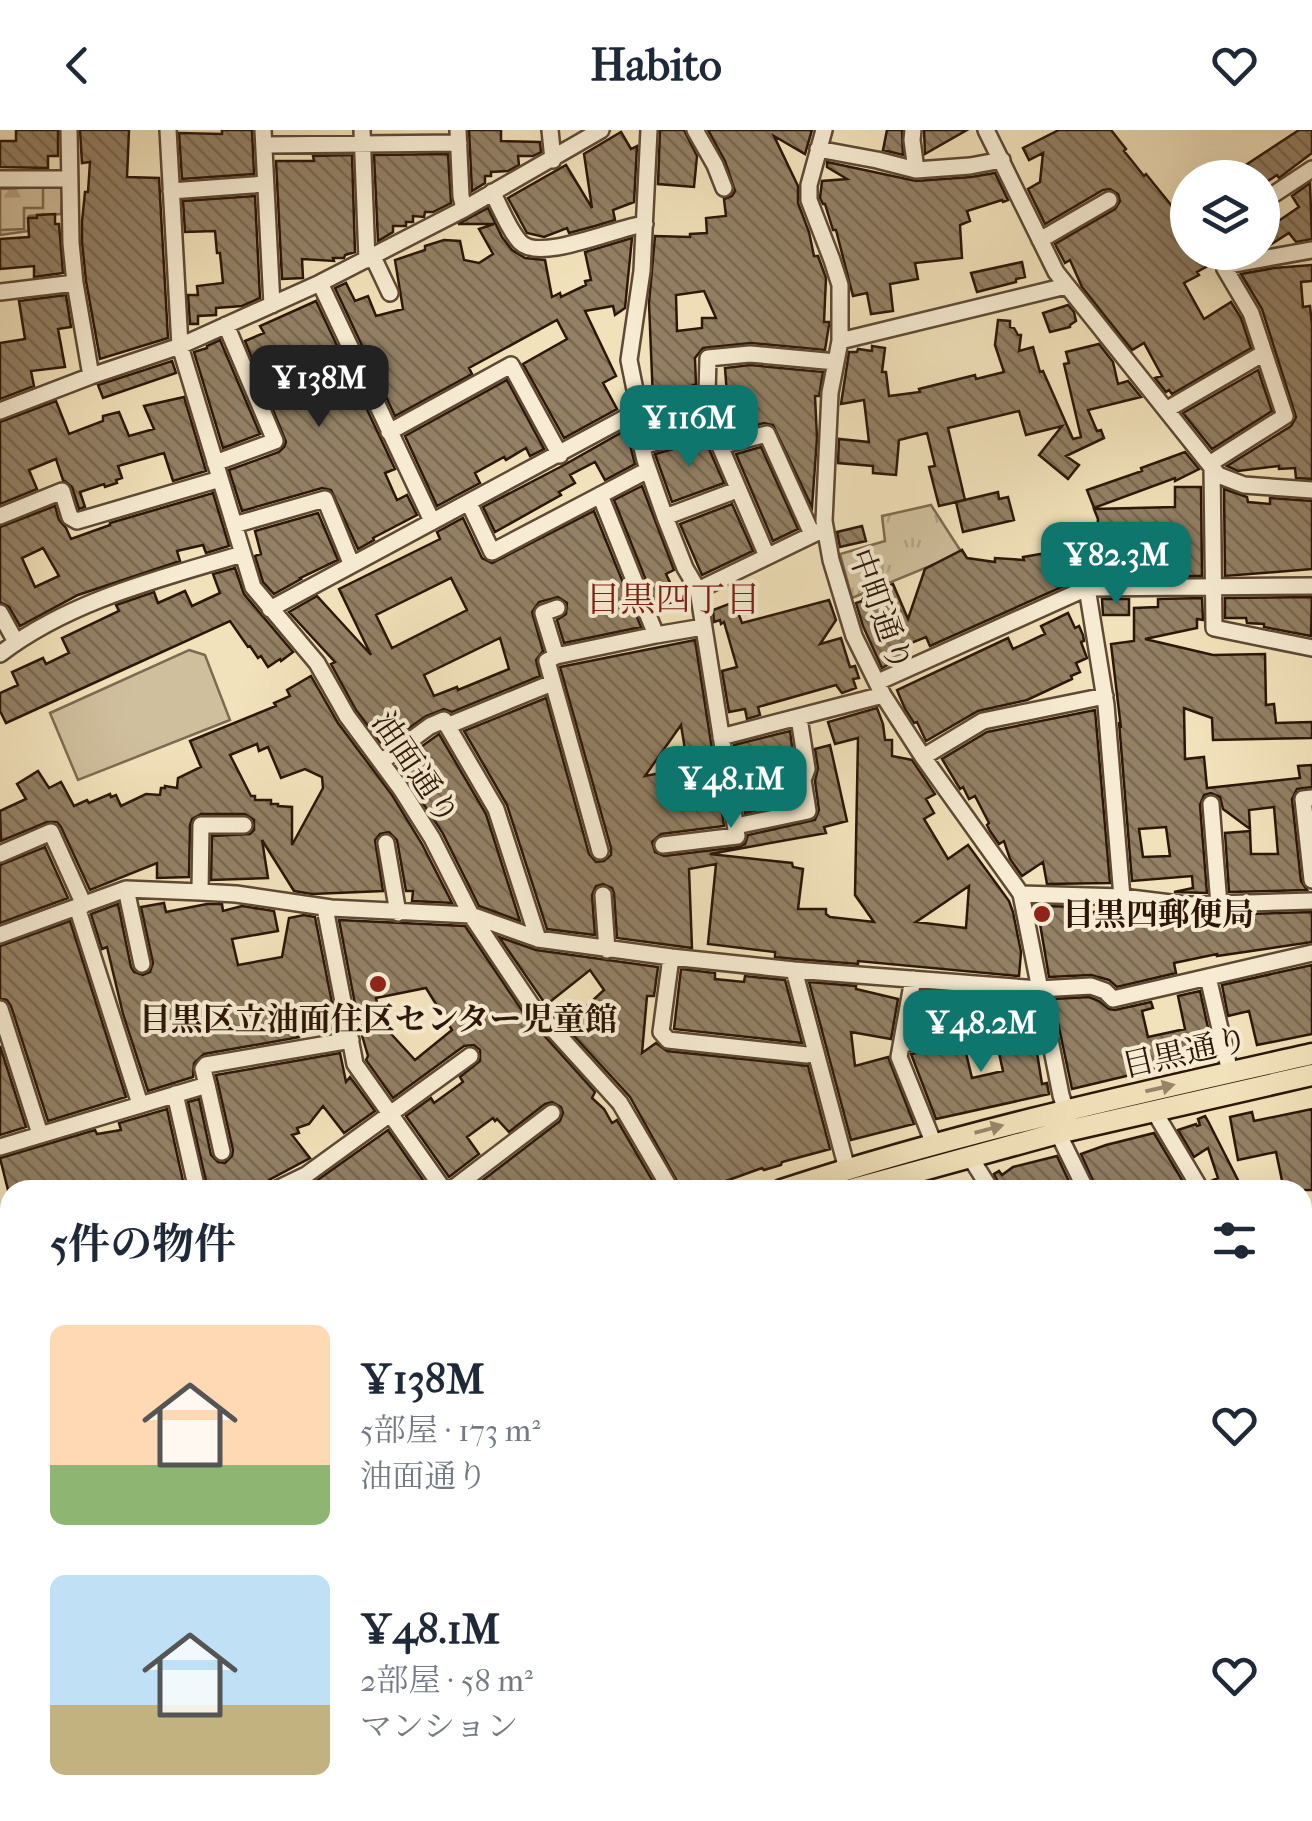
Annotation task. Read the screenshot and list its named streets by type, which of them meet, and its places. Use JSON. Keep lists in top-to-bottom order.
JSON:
{
  "streets": {
    "main road": ["目黒通り"],
    "street": ["中町通り", "油面通り"]
  },
  "crossings": [
    ["中町通り", "目黒通り"]
  ],
  "districts": ["目黒四丁目"],
  "places": ["目黒四郵便局", "目黒区立油面住区センター児童館"],
  "page": {
    "header": "Habito",
    "price": [
      "¥138M",
      "¥116M",
      "¥82.3M",
      "¥48.1M",
      "¥48.2M"
    ],
    "heading": "5件の物件",
    "list": [
      {
        "name": "¥138M",
        "note": "5部屋 · 173 m² · 油面通り"
      },
      {
        "name": "¥48.1M",
        "note": "2部屋 · 58 m² · マンション"
      }
    ]
  }
}
